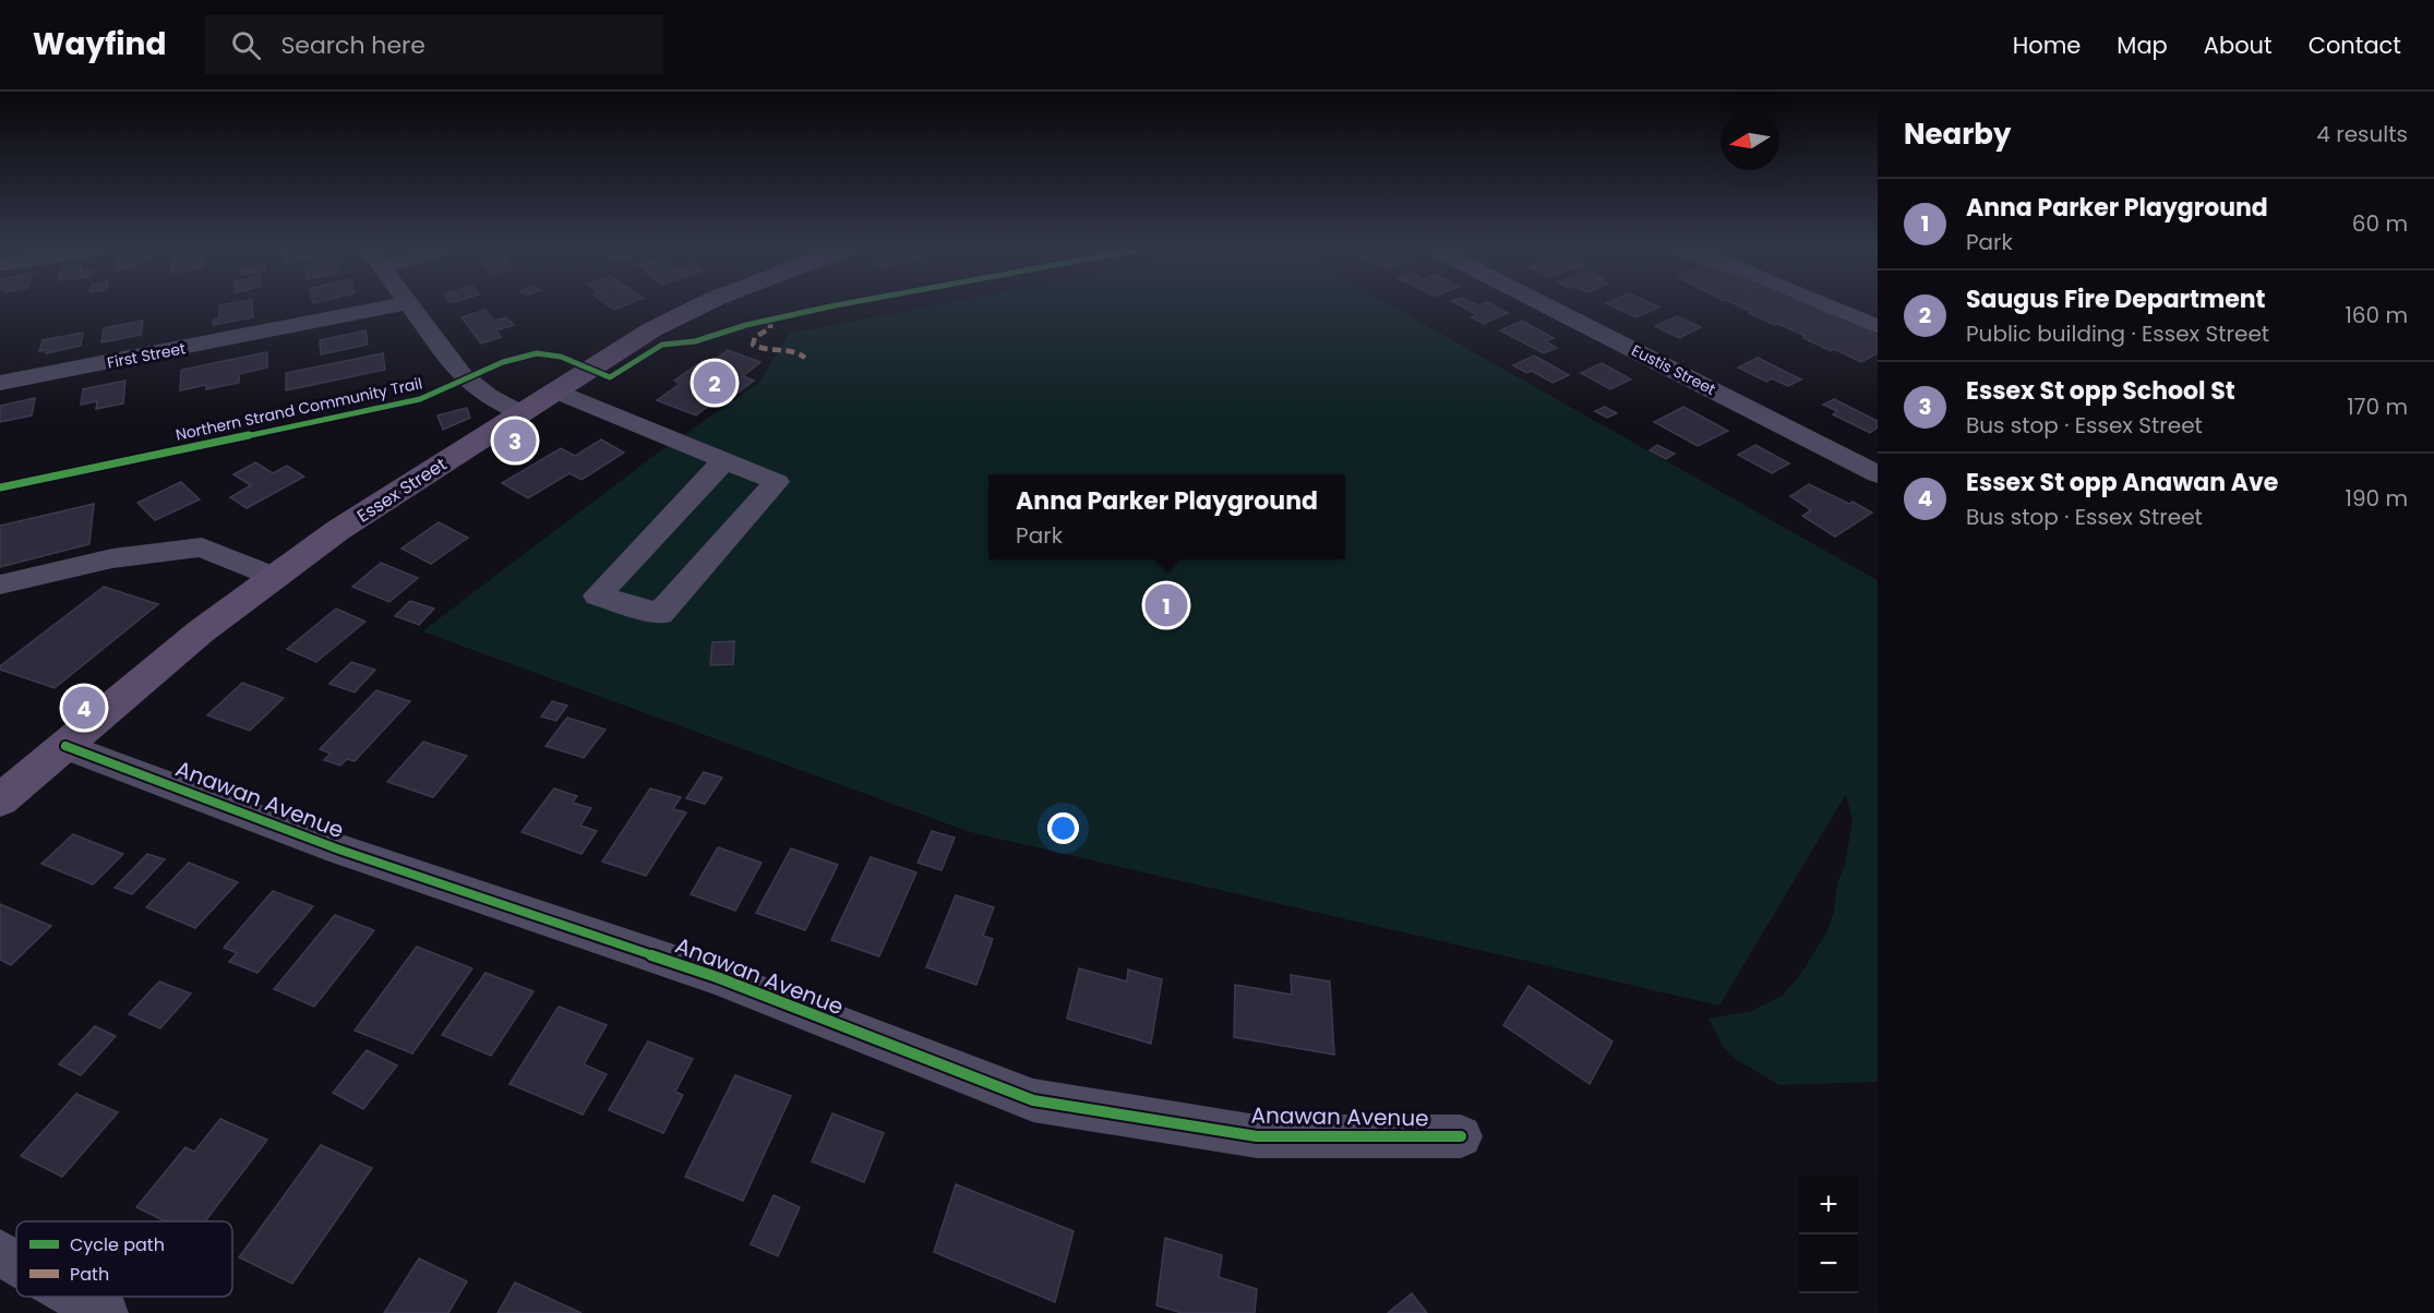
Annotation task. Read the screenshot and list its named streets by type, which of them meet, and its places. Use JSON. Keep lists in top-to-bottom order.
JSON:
{
  "streets": {
    "main road": ["Essex Street"],
    "street": ["First Street", "Eustis Street", "Anawan Avenue"],
    "cycle path": ["Northern Strand Community Trail"]
  },
  "crossings": [
    ["Essex Street", "Anawan Avenue"]
  ],
  "legend": ["Cycle path", "Path"],
  "north": "left",
  "page": {
    "header": "Wayfind",
    "search": "Search here",
    "nav": [
      "Home",
      "Map",
      "About",
      "Contact"
    ],
    "heading": ["Nearby", "4 results"],
    "list": [
      {
        "mark": "1",
        "name": "Anna Parker Playground",
        "note": "Park",
        "value": "60 m"
      },
      {
        "mark": "2",
        "name": "Saugus Fire Department",
        "note": "Public building · Essex Street",
        "value": "160 m"
      },
      {
        "mark": "3",
        "name": "Essex St opp School St",
        "note": "Bus stop · Essex Street",
        "value": "170 m"
      },
      {
        "mark": "4",
        "name": "Essex St opp Anawan Ave",
        "note": "Bus stop · Essex Street",
        "value": "190 m"
      }
    ],
    "pins": [
      "2",
      "3",
      "1",
      "4"
    ],
    "popup": ["Anna Parker Playground", "Park"],
    "map_buttons": ["+", "−"]
  }
}
